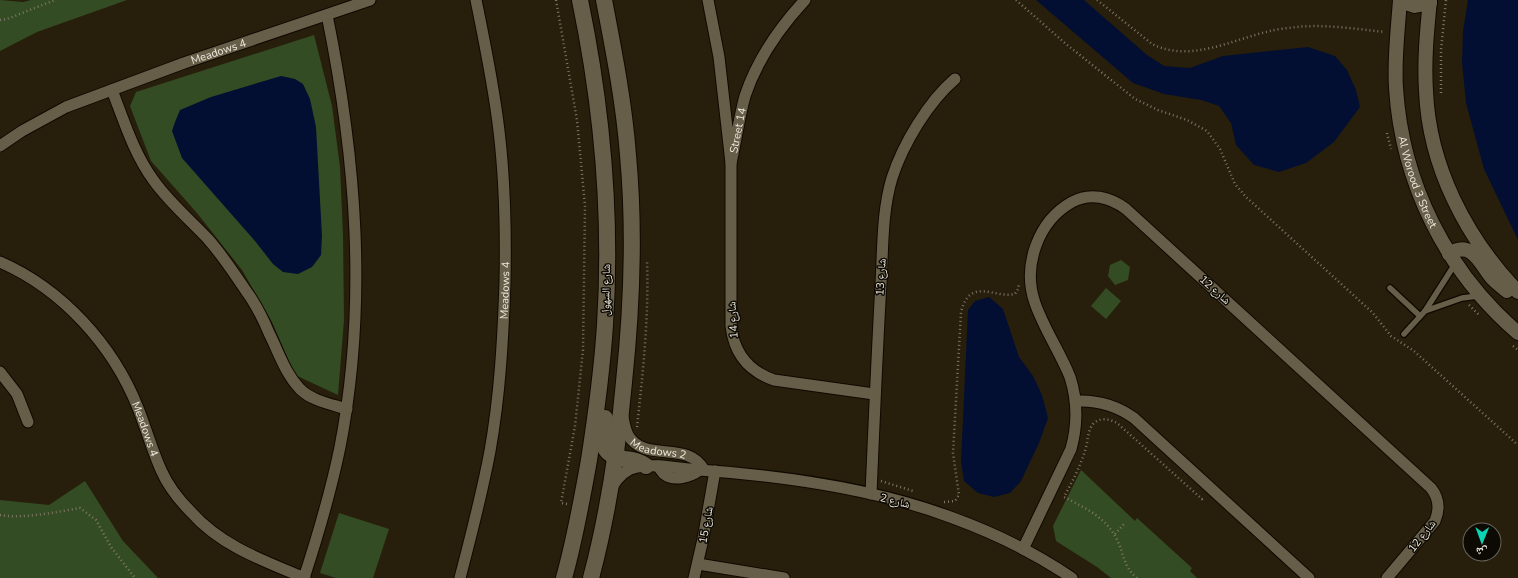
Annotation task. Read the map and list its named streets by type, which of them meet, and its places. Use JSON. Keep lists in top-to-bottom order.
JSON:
{
  "streets": {
    "main road": ["شارع السهول"],
    "street": [
      "Meadows 4",
      "Street 14",
      "Al Worood 3 Street",
      "شارع 13",
      "شارع 12",
      "شارع 14",
      "Meadows 2",
      "شارع 2",
      "شارع 15"
    ]
  },
  "crossings": [
    ["Street 14", "شارع 14"],
    ["شارع 13", "شارع 14"],
    ["شارع 13", "شارع 2"],
    ["شارع 12", "شارع 2"],
    ["Meadows 2", "شارع 2"],
    ["Meadows 2", "شارع 15"],
    ["شارع 2", "شارع 15"]
  ],
  "north": "bottom"
}
